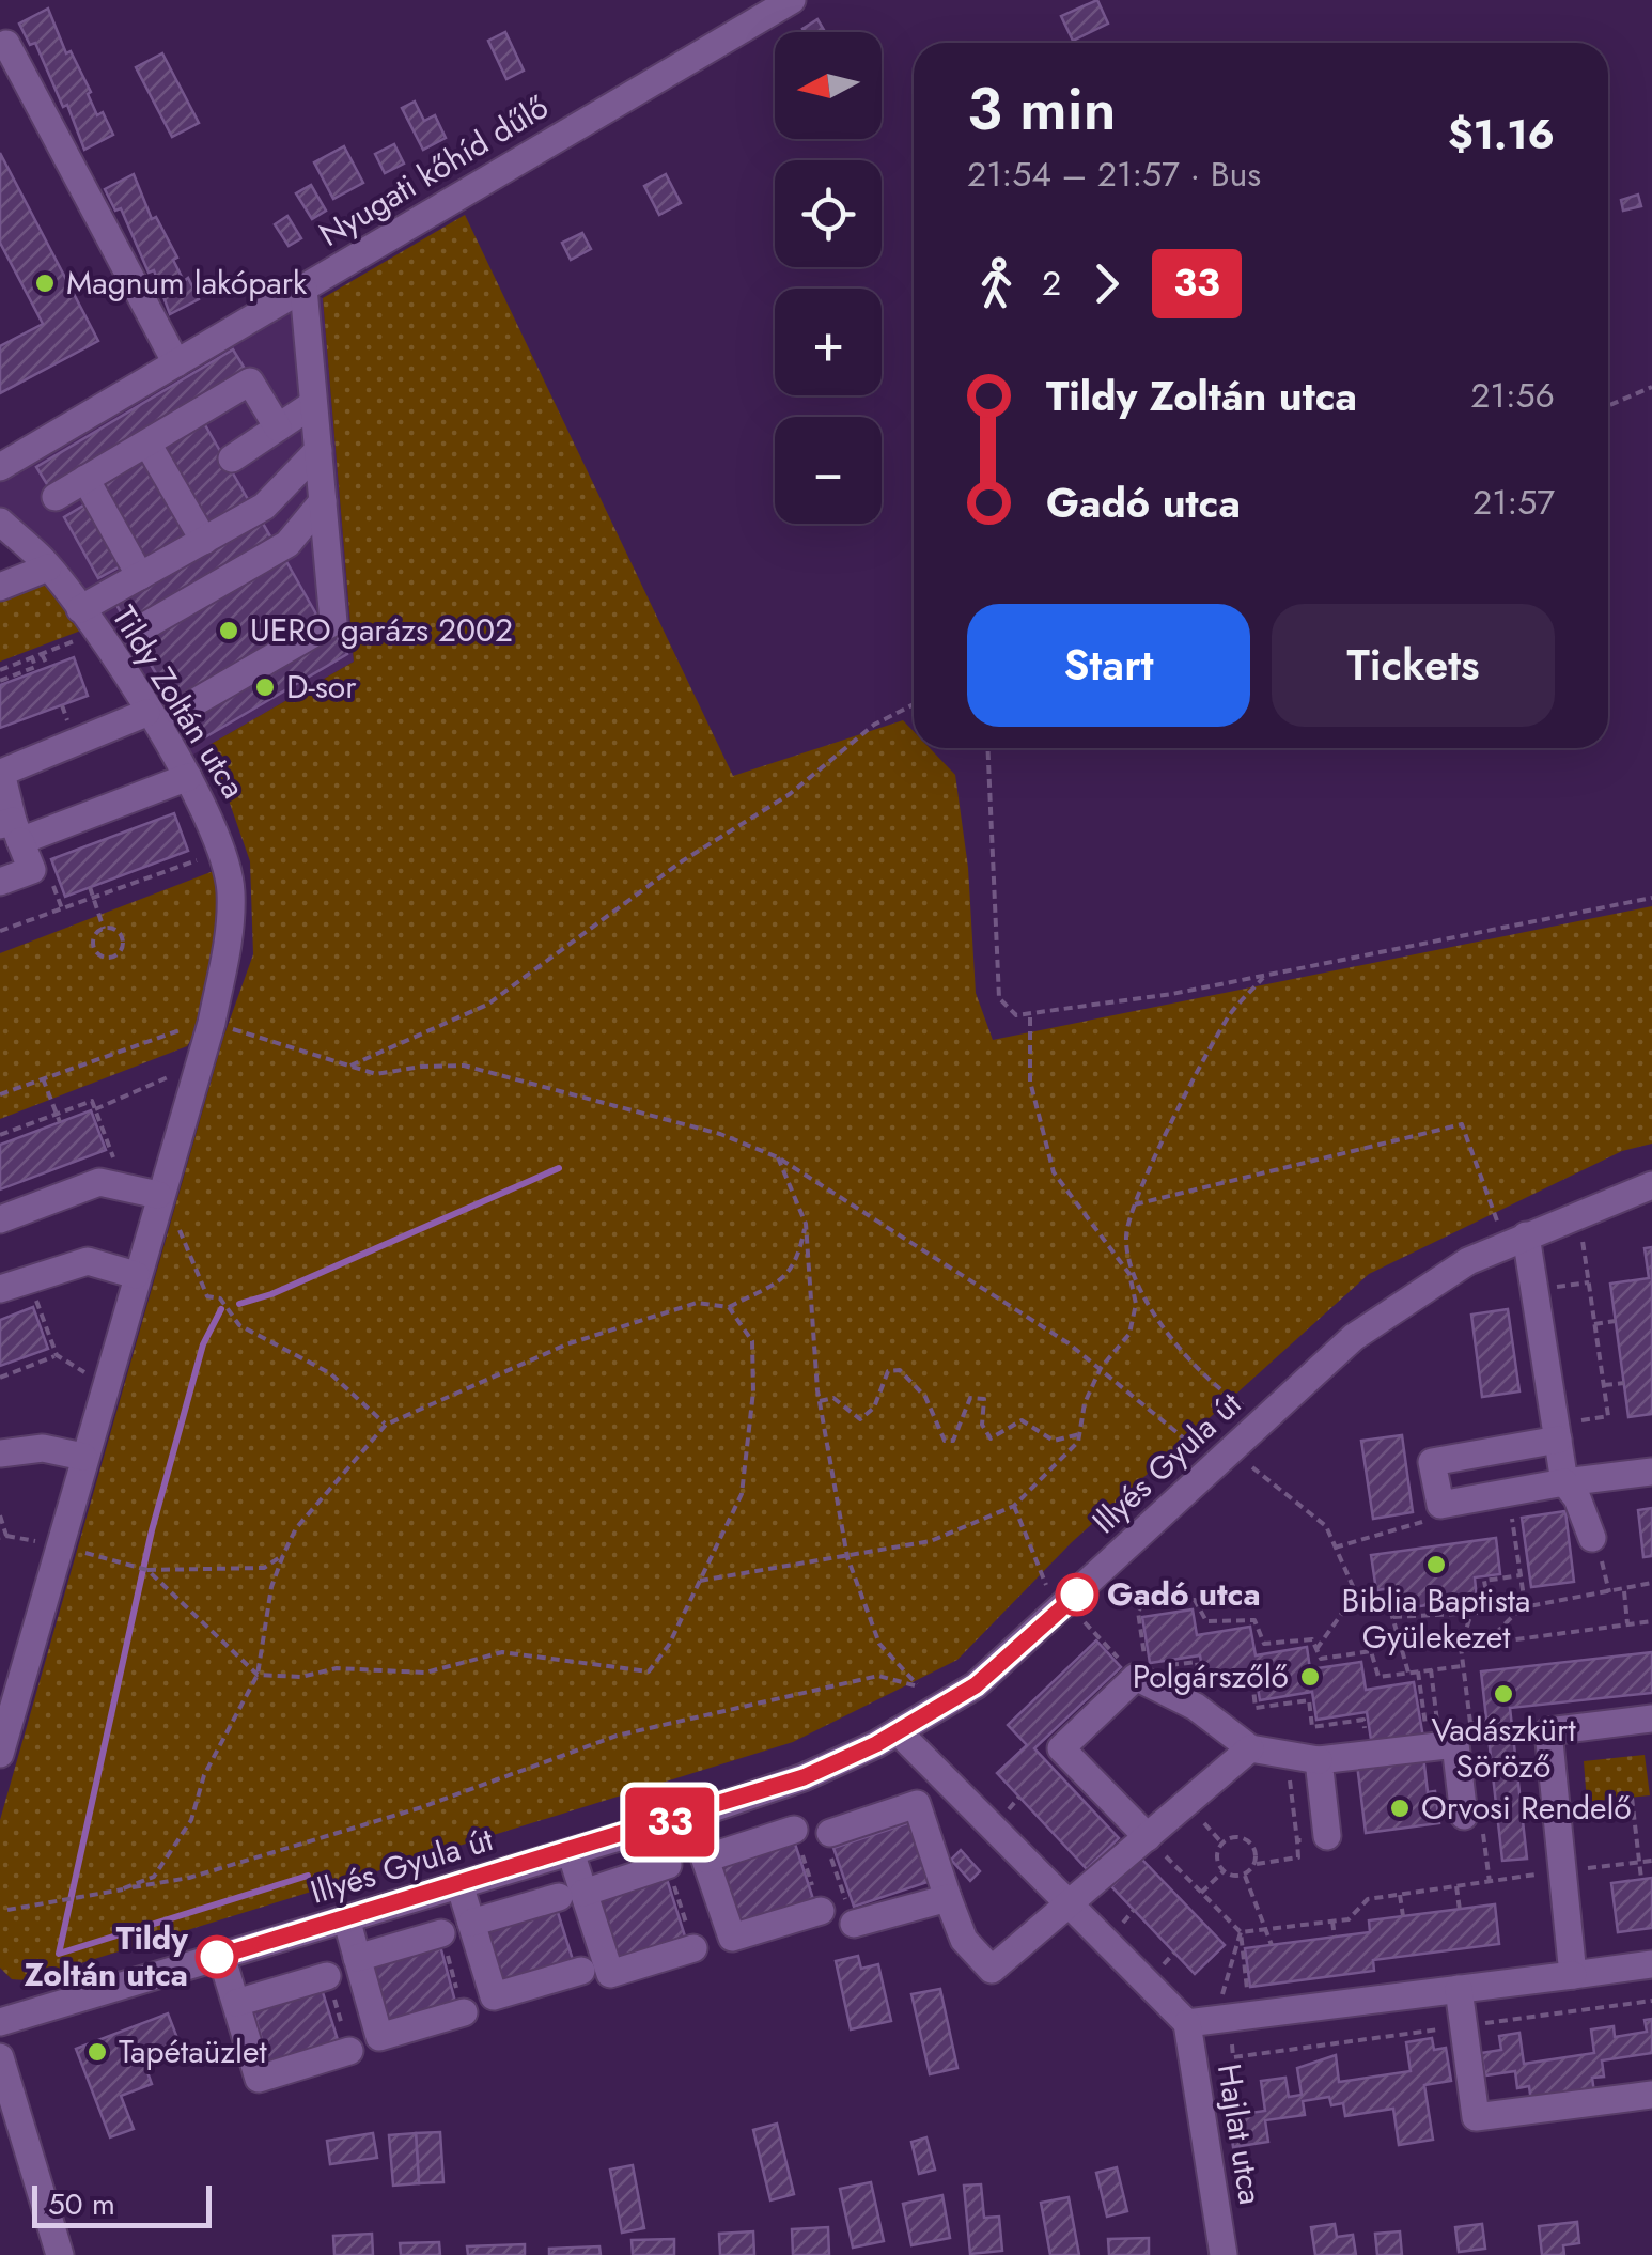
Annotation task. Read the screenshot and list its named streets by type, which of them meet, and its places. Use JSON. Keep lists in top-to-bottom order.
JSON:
{
  "streets": {
    "street": [
      "Nyugati kőhíd dűlő",
      "Tildy Zoltán utca",
      "Illyés Gyula út",
      "Hajlat utca"
    ]
  },
  "places": [
    "Magnum lakópark",
    "UERO garázs 2002",
    "D-sor",
    "Biblia Baptista Gyülekezet",
    "Gadó utca",
    "Polgárszőlő",
    "Vadászkürt Söröző",
    "Orvosi Rendelő",
    "Tildy Zoltán utca",
    "Tapétaüzlet"
  ],
  "lines": ["bus line 33"],
  "scale_bar": "50 m",
  "north": "left",
  "page": {
    "on_map": "33",
    "map_buttons": ["+", "−"],
    "heading": ["3 min", "21:54 – 21:57 · Bus", "$1.16"],
    "legs": ["2", "33"],
    "list": [
      {
        "name": "Tildy Zoltán utca",
        "value": "21:56"
      },
      {
        "name": "Gadó utca",
        "value": "21:57"
      }
    ],
    "buttons": ["Start", "Tickets"],
    "scale": "50 m"
  }
}
